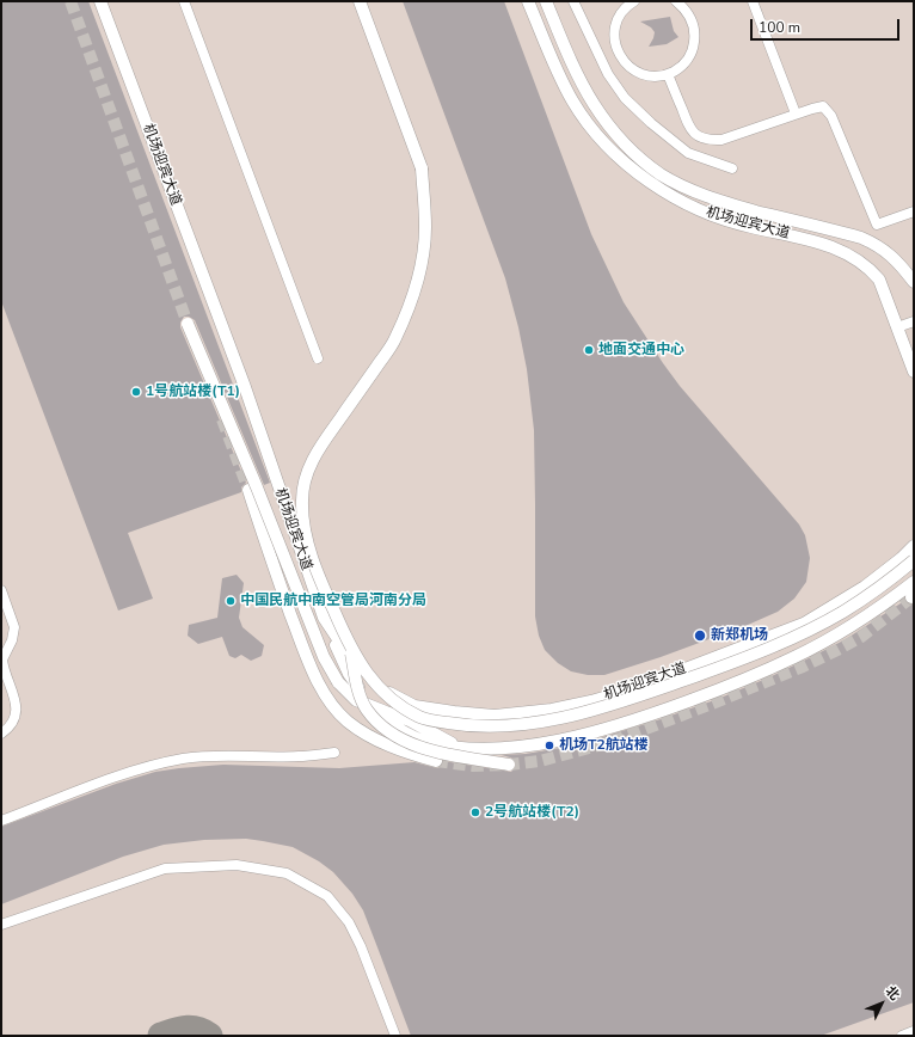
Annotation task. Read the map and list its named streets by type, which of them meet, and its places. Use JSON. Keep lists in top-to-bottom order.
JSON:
{
  "streets": {
    "main road": ["机场迎宾大道"]
  },
  "places": [
    "地面交通中心",
    "1号航站楼(T1)",
    "中国民航中南空管局河南分局",
    "新郑机场",
    "机场T2航站楼",
    "2号航站楼(T2)"
  ],
  "scale_bar": "100 m",
  "north": "top right"
}
